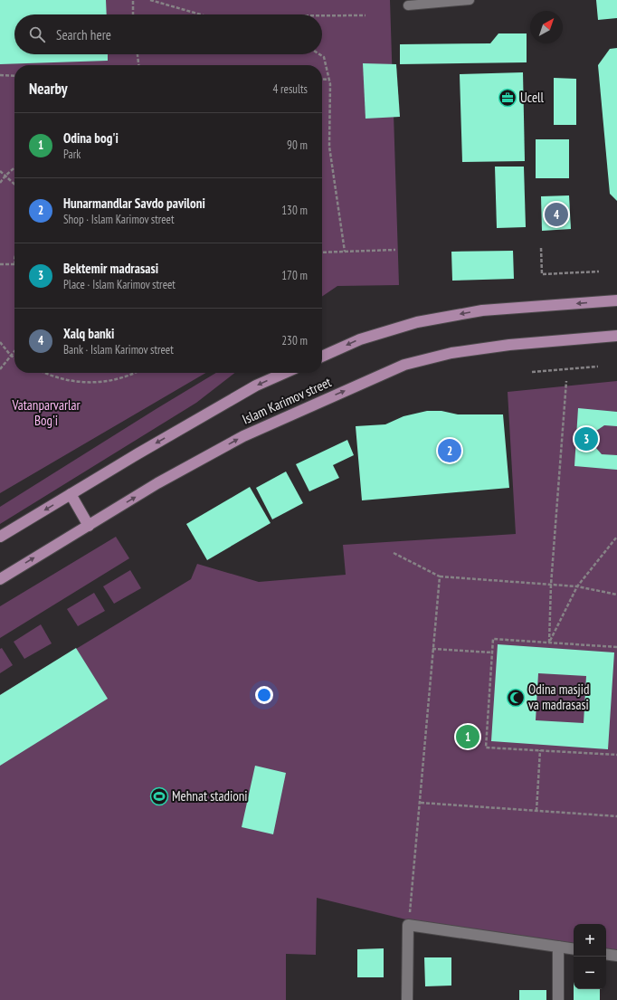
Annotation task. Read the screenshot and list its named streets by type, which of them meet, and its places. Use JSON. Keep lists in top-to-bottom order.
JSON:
{
  "streets": {
    "main road": ["Islam Karimov street"]
  },
  "parks": ["Vatanparvarlar Bog'i"],
  "places": {
    "office": ["Ucell"],
    "mosque": ["Odina masjid va madrasasi"],
    "sports": ["Mehnat stadioni"]
  },
  "north": "top right",
  "page": {
    "search": "Search here",
    "heading": ["Nearby", "4 results"],
    "list": [
      {
        "mark": "1",
        "name": "Odina bog'i",
        "note": "Park",
        "value": "90 m"
      },
      {
        "mark": "2",
        "name": "Hunarmandlar Savdo paviloni",
        "note": "Shop · Islam Karimov street",
        "value": "130 m"
      },
      {
        "mark": "3",
        "name": "Bektemir madrasasi",
        "note": "Place · Islam Karimov street",
        "value": "170 m"
      },
      {
        "mark": "4",
        "name": "Xalq banki",
        "note": "Bank · Islam Karimov street",
        "value": "230 m"
      }
    ],
    "pins": [
      "4",
      "3",
      "2",
      "1"
    ],
    "map_buttons": ["+", "−"]
  }
}
